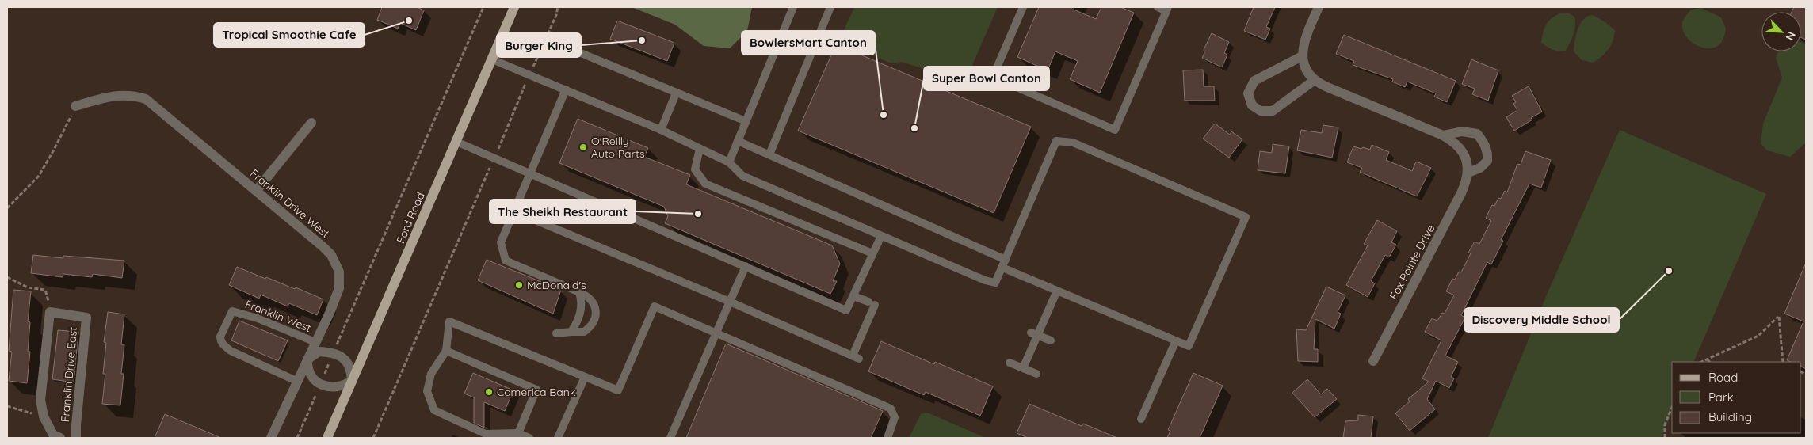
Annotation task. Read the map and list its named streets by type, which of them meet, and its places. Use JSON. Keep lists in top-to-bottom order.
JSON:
{
  "streets": {
    "main road": ["Ford Road"],
    "street": ["Franklin Drive West", "Fox Pointe Drive", "Franklin Drive East"],
    "lane": ["Franklin West"]
  },
  "crossings": [
    ["Franklin Drive West", "Franklin West"]
  ],
  "places": [
    "Tropical Smoothie Cafe",
    "Burger King",
    "BowlersMart Canton",
    "Super Bowl Canton",
    "O'Reilly Auto Parts",
    "The Sheikh Restaurant",
    "Discovery Middle School",
    "McDonald's",
    "Comerica Bank"
  ],
  "legend": ["Road", "Park", "Building"],
  "north": "bottom right"
}
